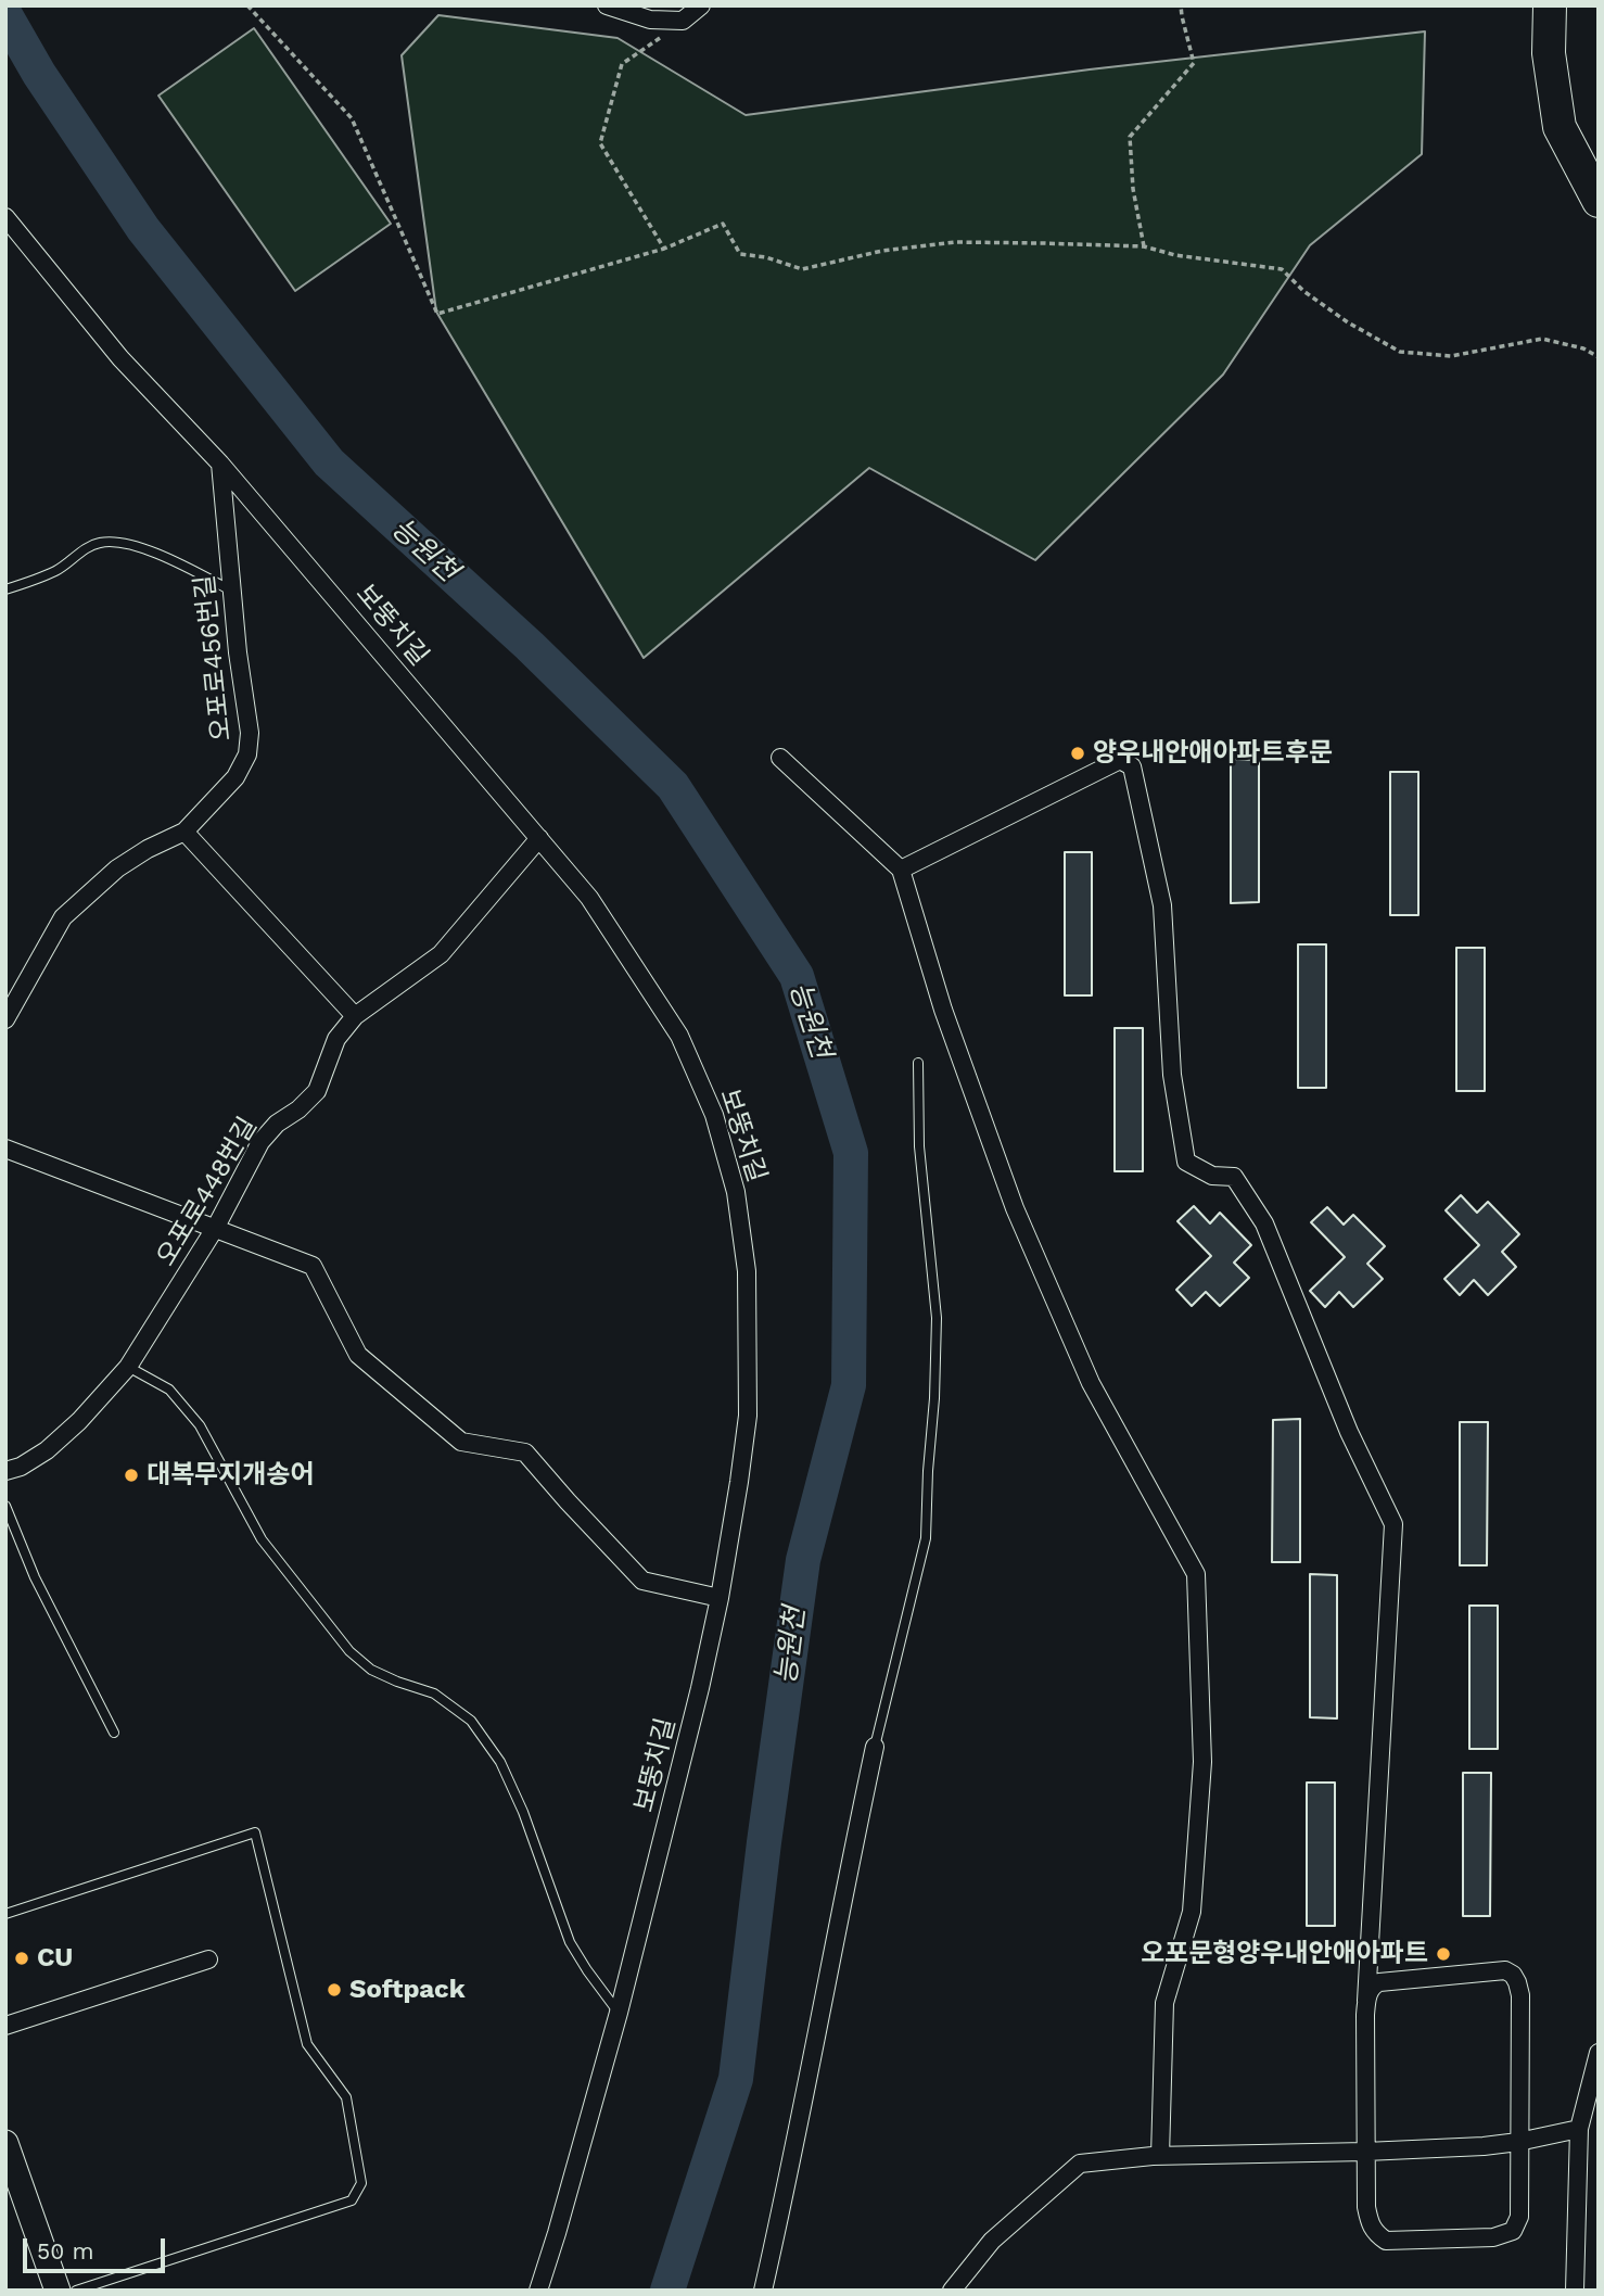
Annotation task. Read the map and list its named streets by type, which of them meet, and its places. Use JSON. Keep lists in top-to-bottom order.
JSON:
{
  "streets": {
    "street": ["보뚱치길", "오포로456번길", "오포로448번길"]
  },
  "crossings": [
    ["보뚱치길", "오포로456번길"],
    ["보뚱치길", "오포로448번길"]
  ],
  "water": ["능원천"],
  "places": [
    "양우내안애아파트후문",
    "대복무지개송어",
    "오포문형양우내안애아파트",
    "CU",
    "Softpack"
  ],
  "scale_bar": "50 m"
}
